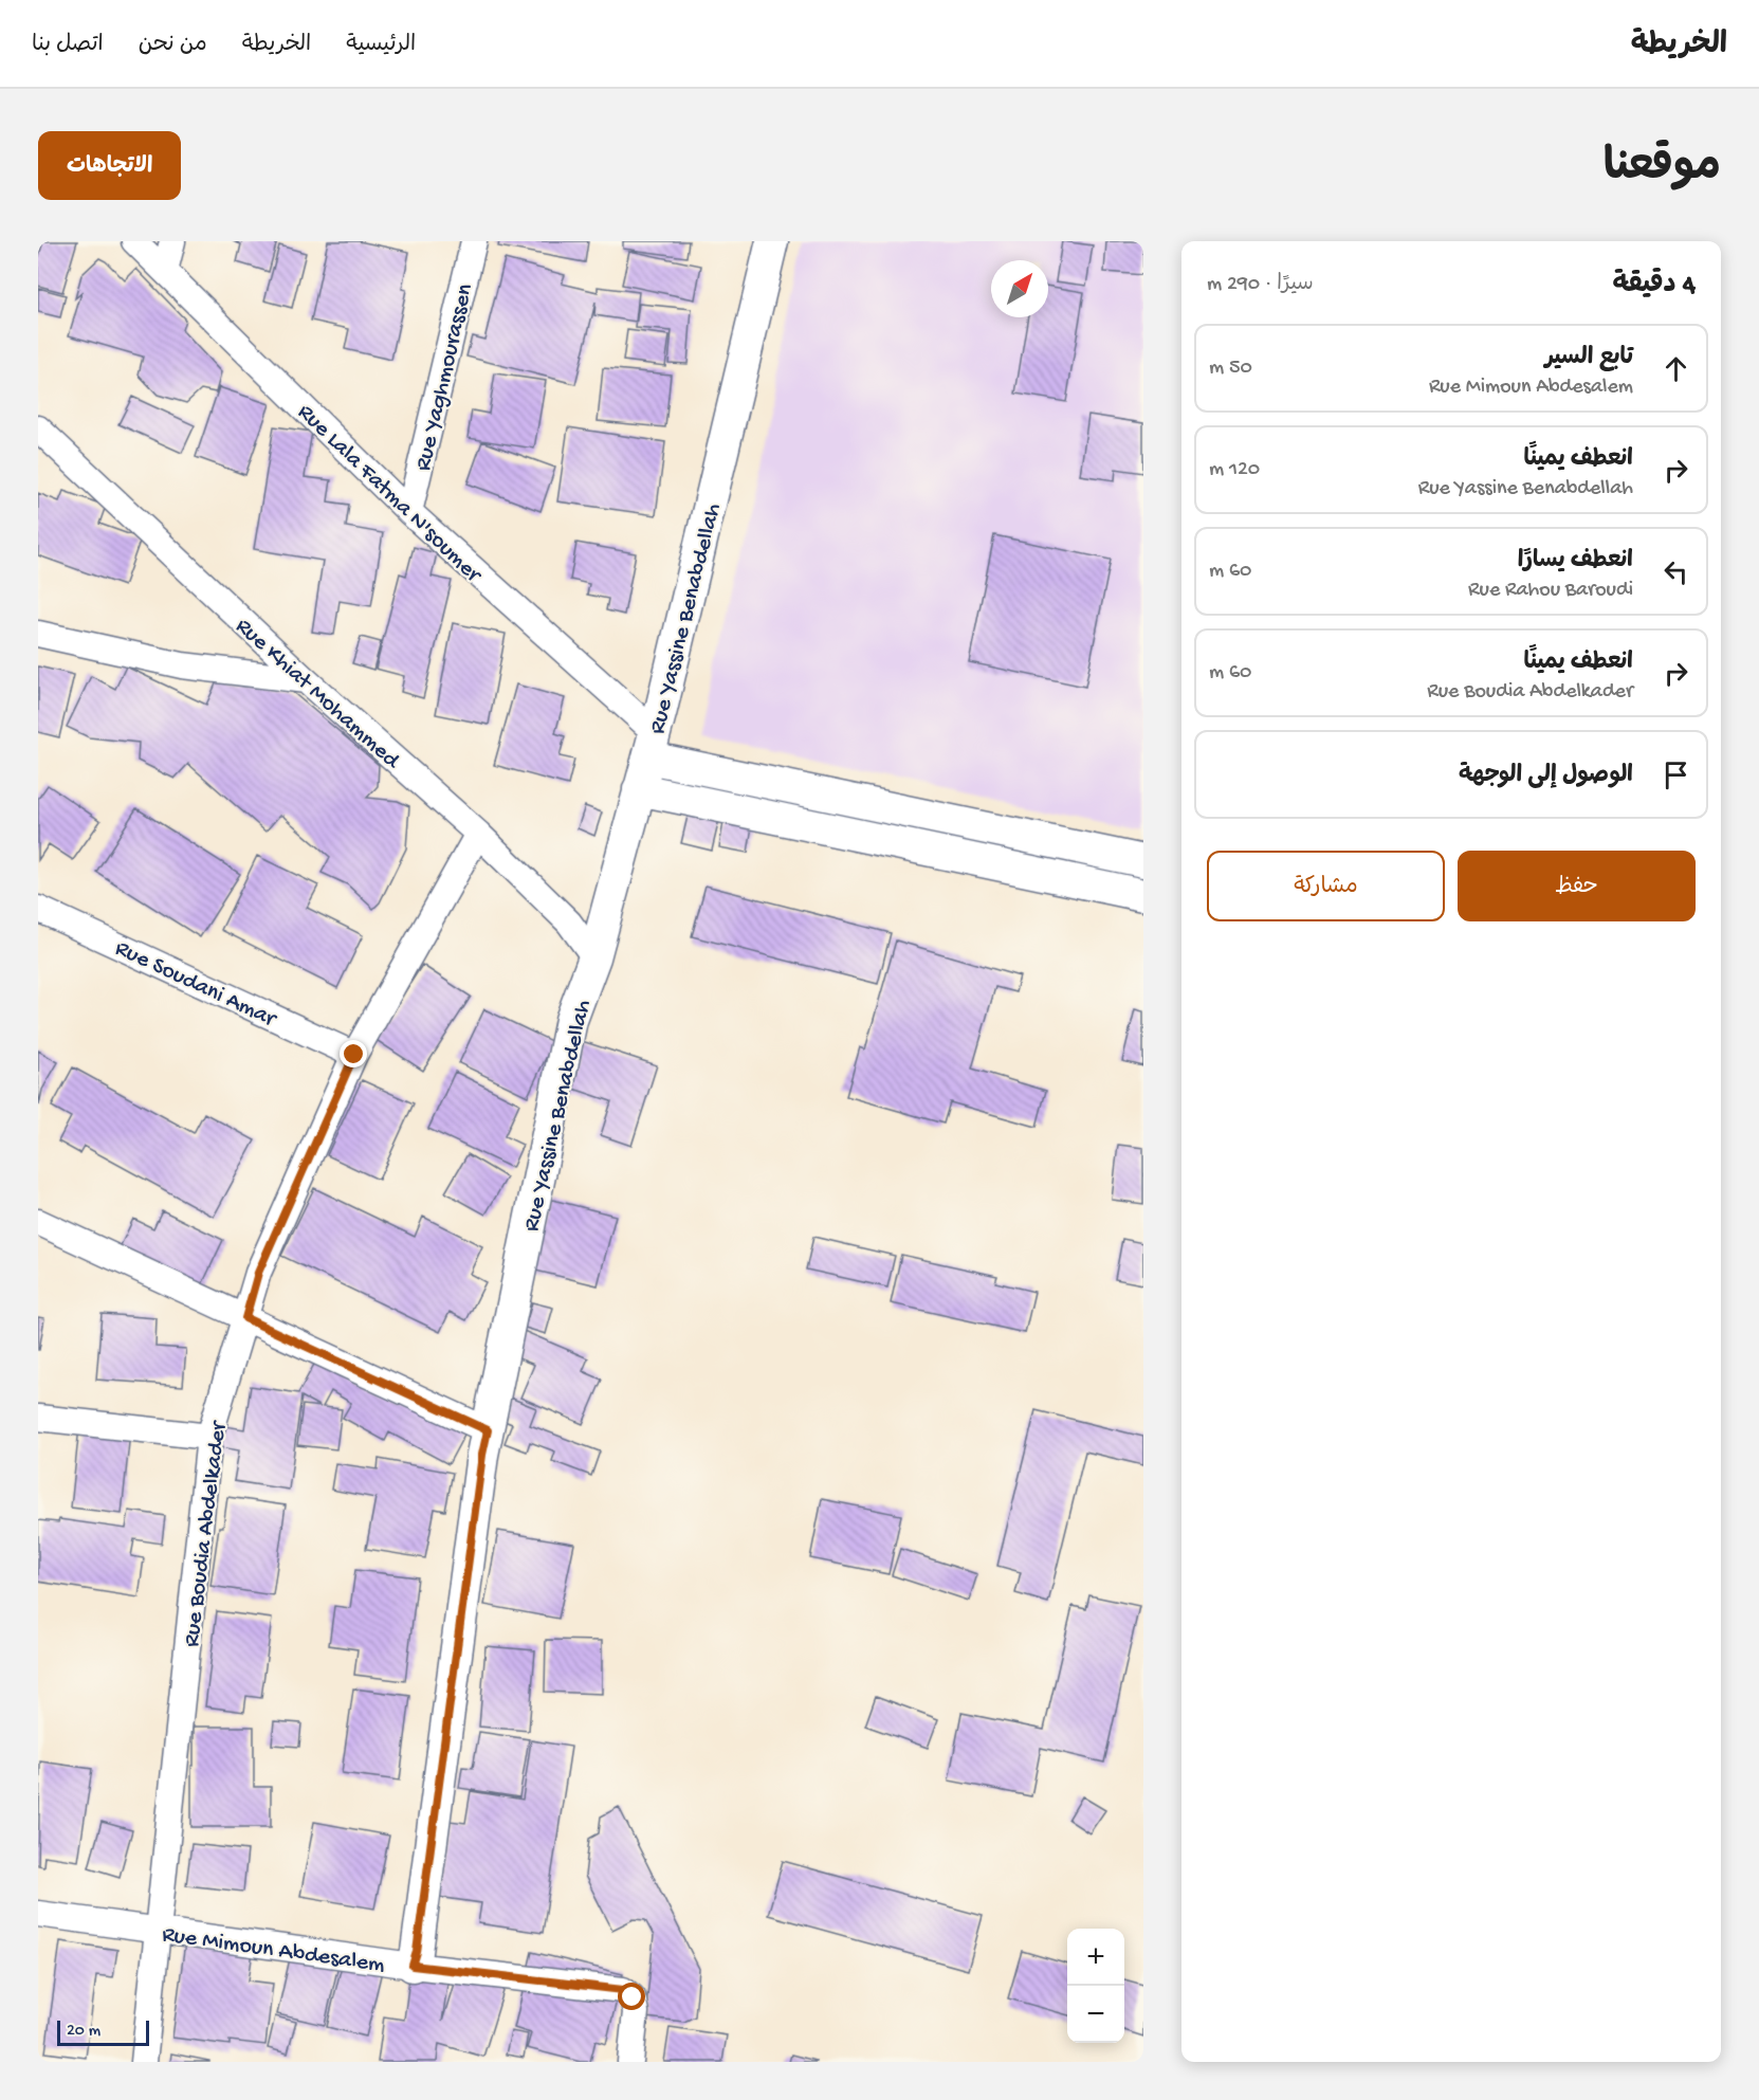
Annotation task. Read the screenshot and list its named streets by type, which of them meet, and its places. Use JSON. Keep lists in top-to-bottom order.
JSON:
{
  "streets": {
    "street": [
      "Rue Yaghmourassen",
      "Rue Lala Fatma N'soumer",
      "Rue Yassine Benabdellah",
      "Rue Khiat Mohammed",
      "Rue Soudani Amar",
      "Rue Boudia Abdelkader",
      "Rue Mimoun Abdesalem"
    ]
  },
  "crossings": [
    ["Rue Yaghmourassen", "Rue Lala Fatma N'soumer"],
    ["Rue Lala Fatma N'soumer", "Rue Yassine Benabdellah"],
    ["Rue Yassine Benabdellah", "Rue Khiat Mohammed"],
    ["Rue Yassine Benabdellah", "Rue Mimoun Abdesalem"],
    ["Rue Khiat Mohammed", "Rue Boudia Abdelkader"],
    ["Rue Soudani Amar", "Rue Boudia Abdelkader"],
    ["Rue Boudia Abdelkader", "Rue Mimoun Abdesalem"]
  ],
  "scale_bar": "20 m",
  "north": "top right",
  "page": {
    "header": "الخريطة",
    "nav": [
      "الرئيسية",
      "الخريطة",
      "من نحن",
      "اتصل بنا"
    ],
    "title": "موقعنا",
    "buttons": [
      "الاتجاهات",
      ["حفظ", "مشاركة"]
    ],
    "heading": ["4 دقيقة", "سيرًا · 290 m"],
    "list": [
      ["تابع السير", "Rue Mimoun Abdesalem", "50 m"],
      ["انعطف يمينًا", "Rue Yassine Benabdellah", "120 m"],
      ["انعطف يسارًا", "Rue Rahou Baroudi", "60 m"],
      ["انعطف يمينًا", "Rue Boudia Abdelkader", "60 m"],
      "الوصول إلى الوجهة"
    ],
    "map_buttons": ["+", "−"],
    "scale": "20 m"
  }
}
